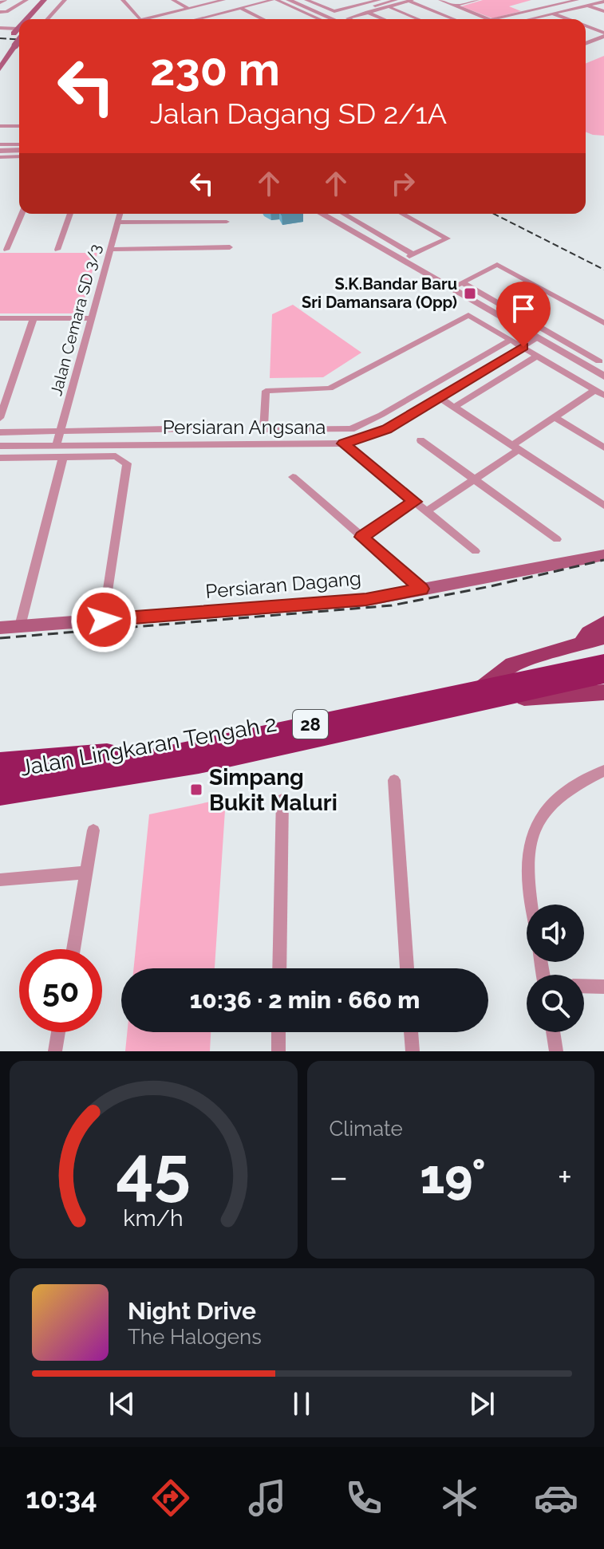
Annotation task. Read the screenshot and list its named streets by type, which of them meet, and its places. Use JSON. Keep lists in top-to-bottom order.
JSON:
{
  "streets": {
    "highway": ["28", "Jalan Lingkaran Tengah 2"],
    "main road": ["Persiaran Dagang"],
    "street": ["Jalan Cemara SD 3/3", "Persiaran Angsana"]
  },
  "crossings": [
    ["Jalan Cemara SD 3/3", "Persiaran Angsana"]
  ],
  "places": {
    "transit": ["S.K.Bandar Baru Sri Damansara (Opp)", "Simpang Bukit Maluri"]
  },
  "page": {
    "turn": ["230 m", "Jalan Dagang SD 2/1A"],
    "limit": "50",
    "trip": "10:36 · 2 min · 660 m",
    "tile": "Climate",
    "heat": ["−", "19°", "+"],
    "song": ["Night Drive", "The Halogens"],
    "tabs": "10:34",
    "gauge": ["45", "km/h"]
  }
}
